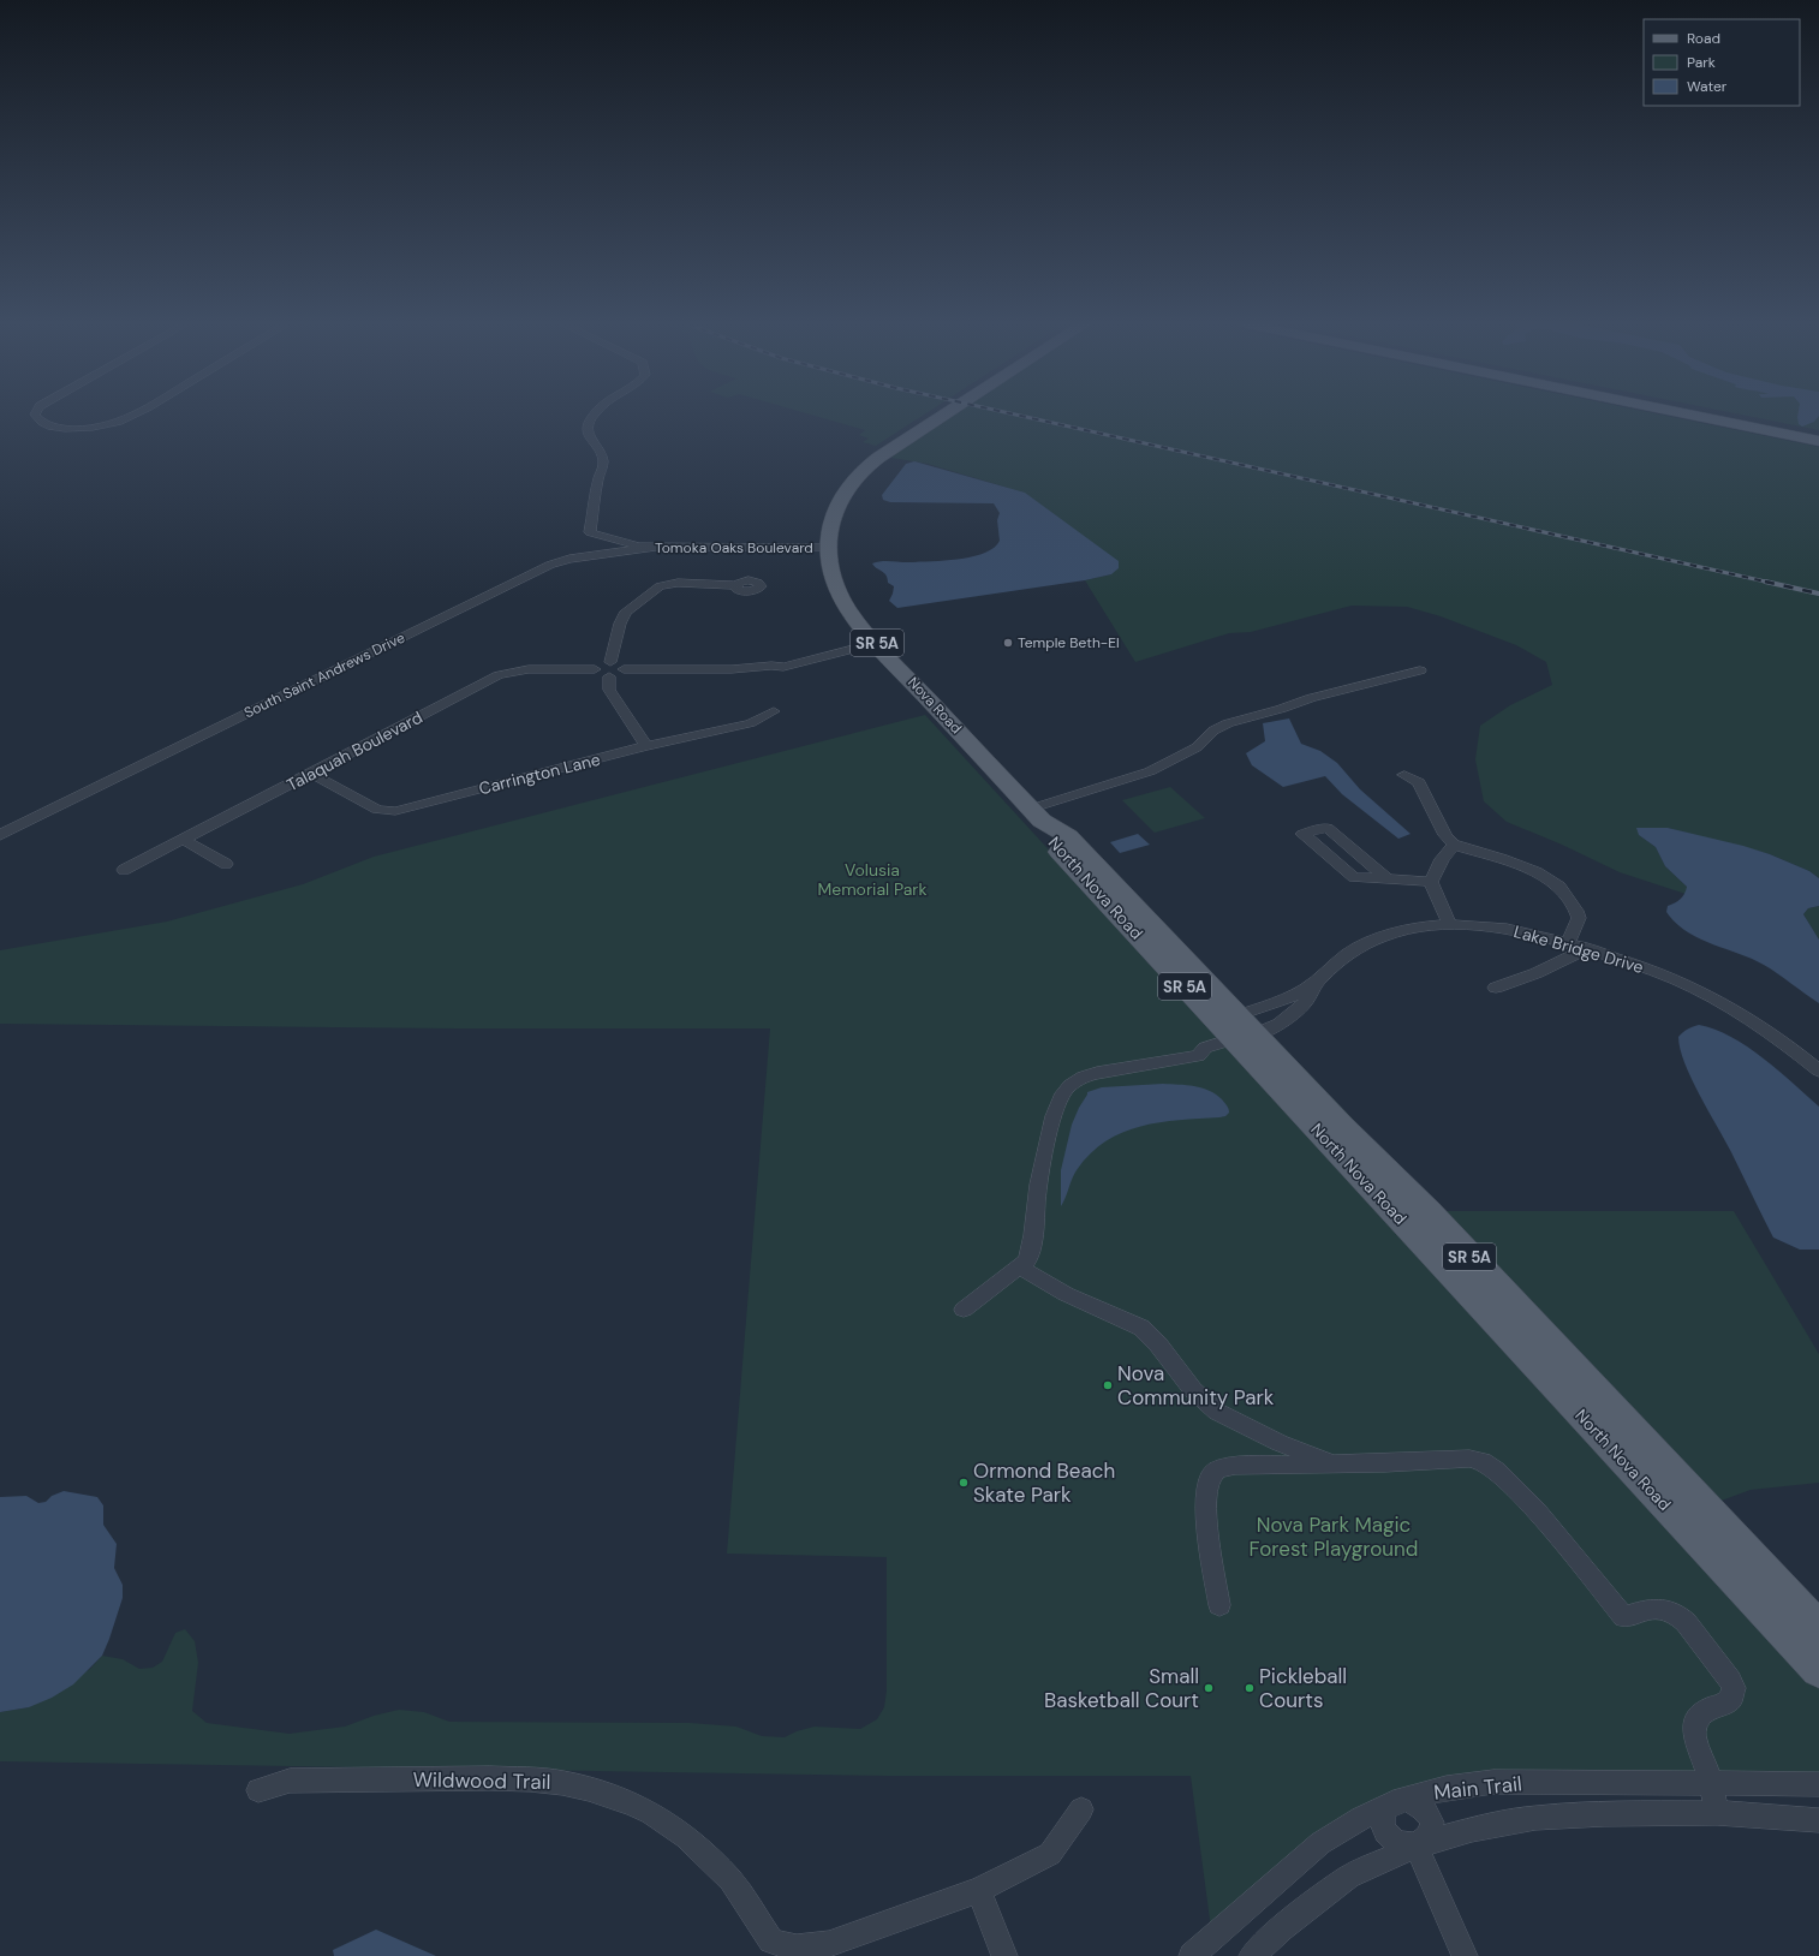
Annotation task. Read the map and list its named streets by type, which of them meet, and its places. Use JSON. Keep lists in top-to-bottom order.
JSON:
{
  "streets": {
    "main road": ["SR 5A", "Nova Road", "North Nova Road"],
    "street": [
      "Tomoka Oaks Boulevard",
      "South Saint Andrews Drive",
      "Talaquah Boulevard",
      "Carrington Lane",
      "Lake Bridge Drive",
      "Wildwood Trail",
      "Main Trail"
    ]
  },
  "crossings": [
    ["Tomoka Oaks Boulevard", "South Saint Andrews Drive"],
    ["Tomoka Oaks Boulevard", "Nova Road"],
    ["Nova Road", "North Nova Road"],
    ["Talaquah Boulevard", "Carrington Lane"],
    ["North Nova Road", "Lake Bridge Drive"]
  ],
  "parks": ["Volusia Memorial Park", "Nova Park Magic Forest Playground"],
  "places": [
    "Temple Beth-El",
    "Nova Community Park",
    "Ormond Beach Skate Park",
    "Small Basketball Court",
    "Pickleball Courts"
  ],
  "legend": ["Road", "Park", "Water"]
}
